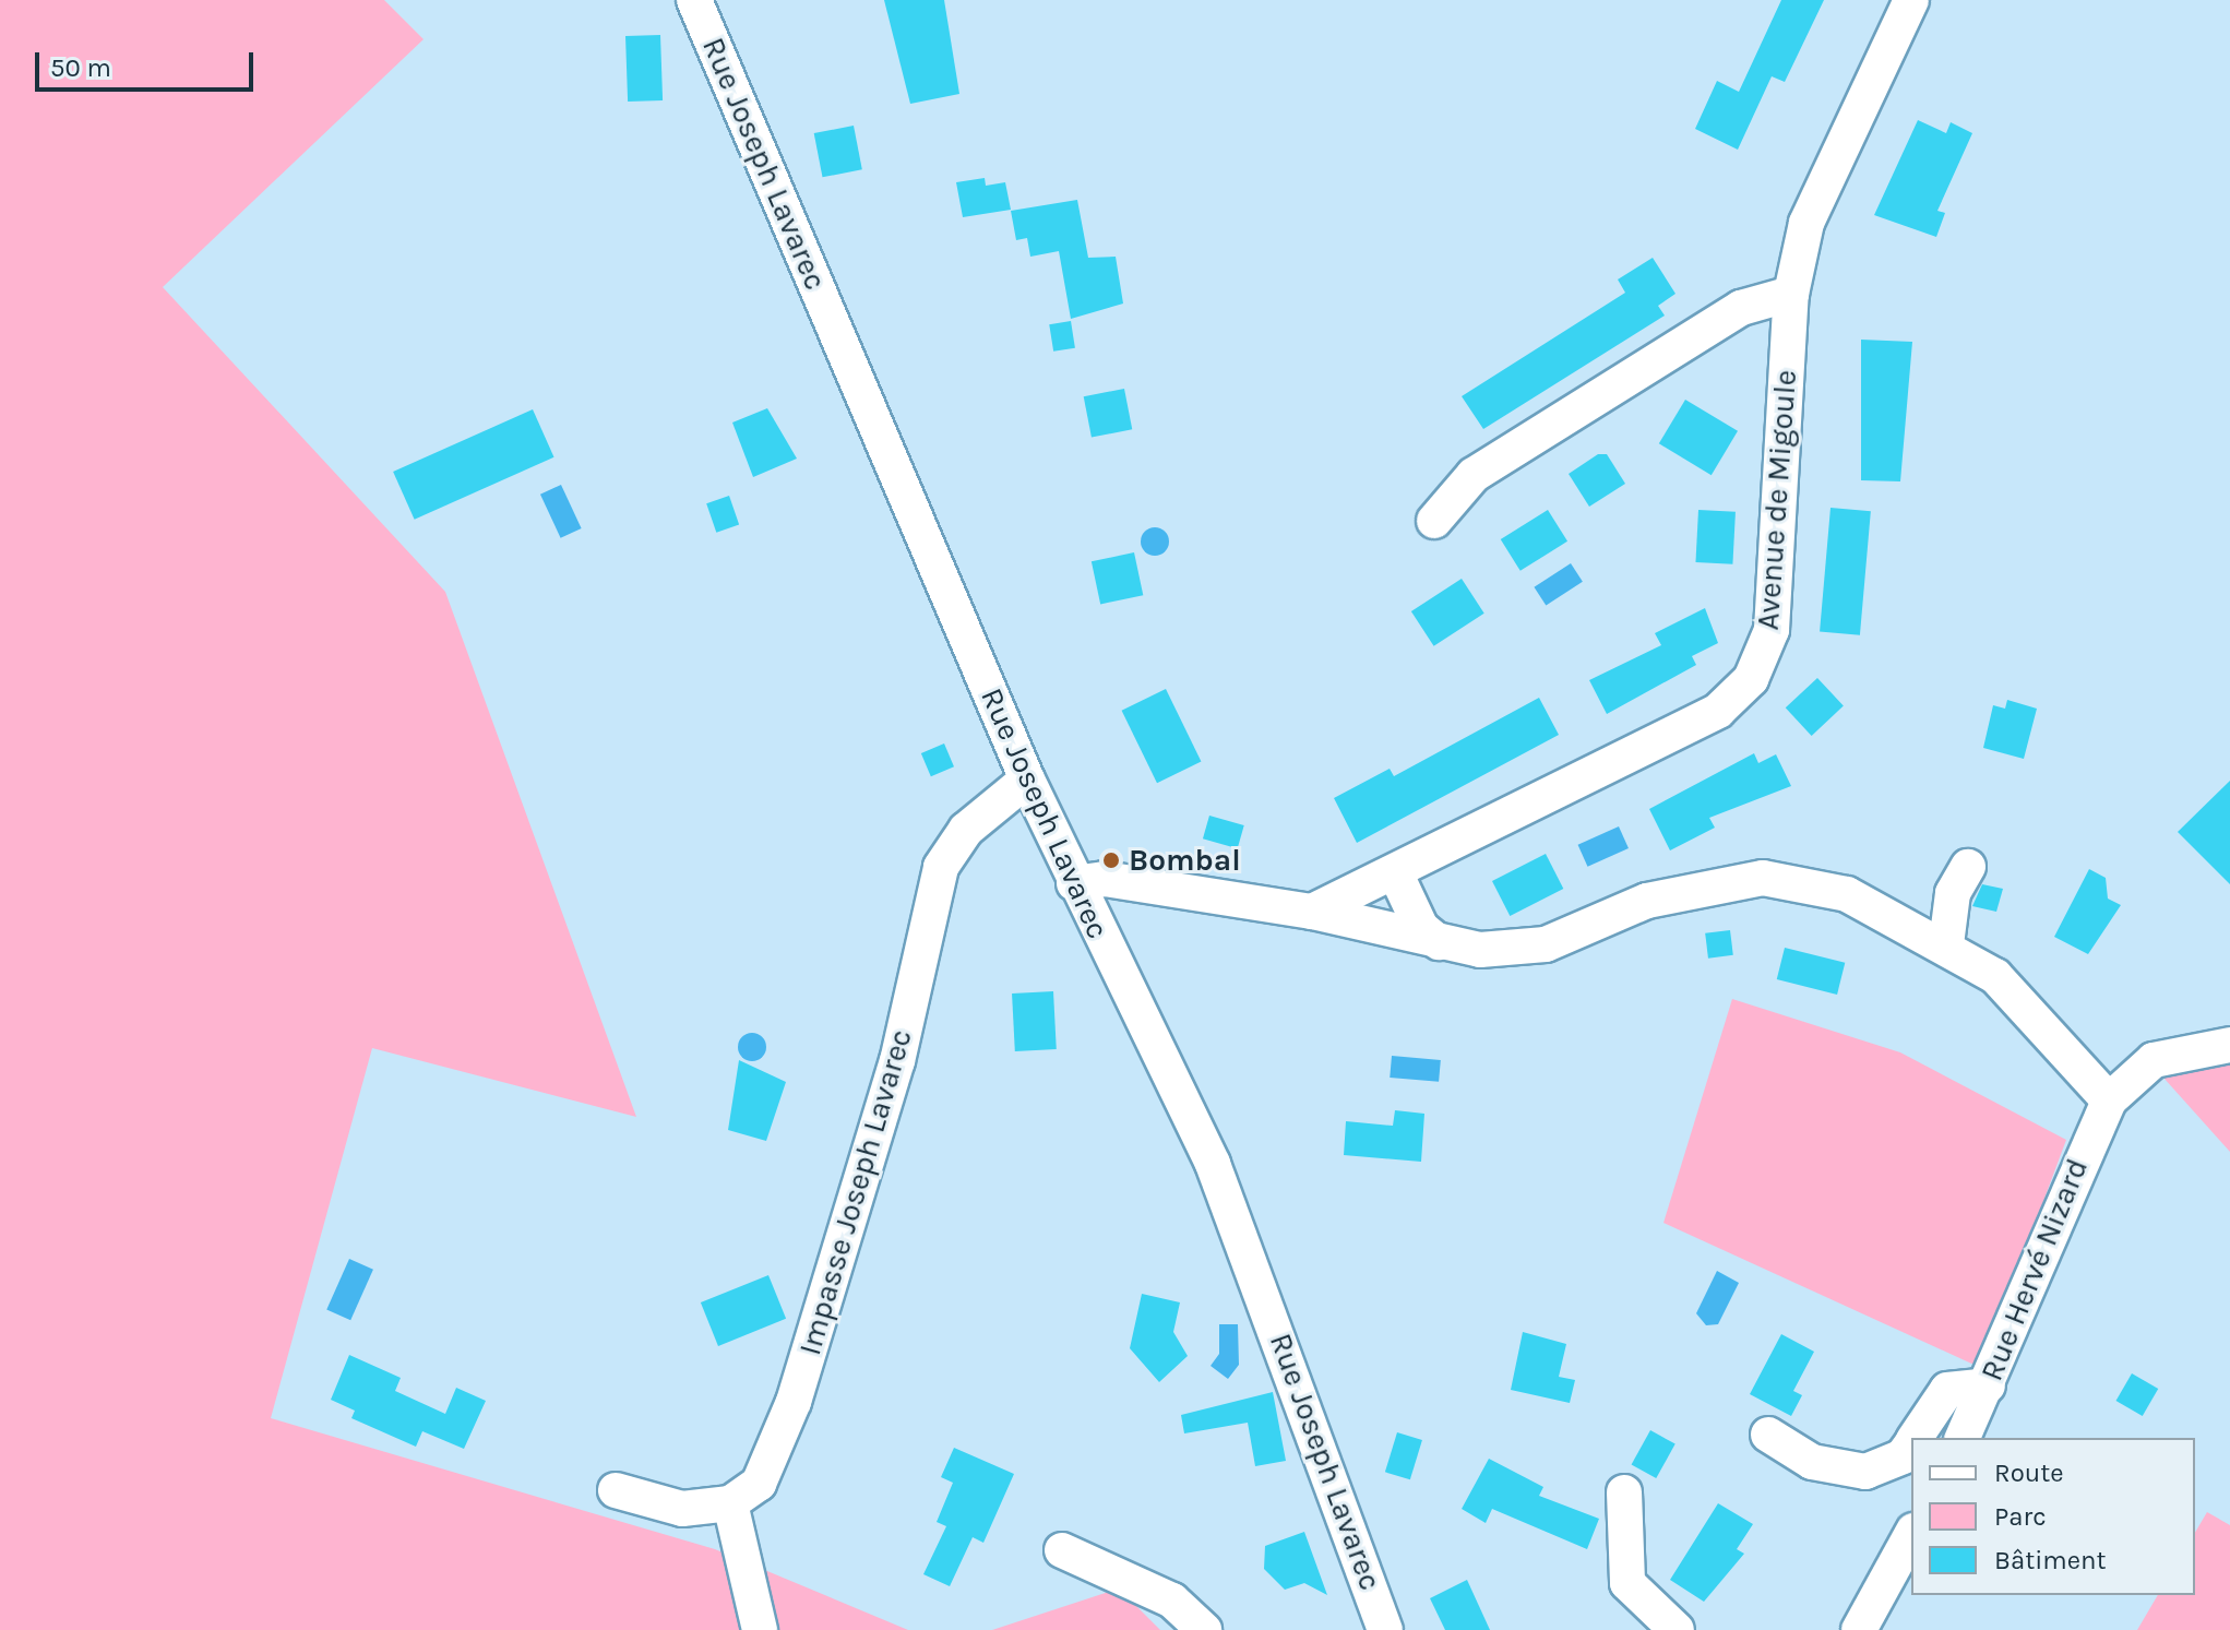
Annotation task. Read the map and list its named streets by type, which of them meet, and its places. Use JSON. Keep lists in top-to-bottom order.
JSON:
{
  "streets": {
    "street": [
      "Rue Joseph Lavarec",
      "Avenue de Migoule",
      "Impasse Joseph Lavarec",
      "Rue Hervé Nizard"
    ]
  },
  "crossings": [
    ["Rue Joseph Lavarec", "Impasse Joseph Lavarec"]
  ],
  "places": ["Bombal"],
  "legend": ["Route", "Parc", "Bâtiment"],
  "scale_bar": "50 m"
}
